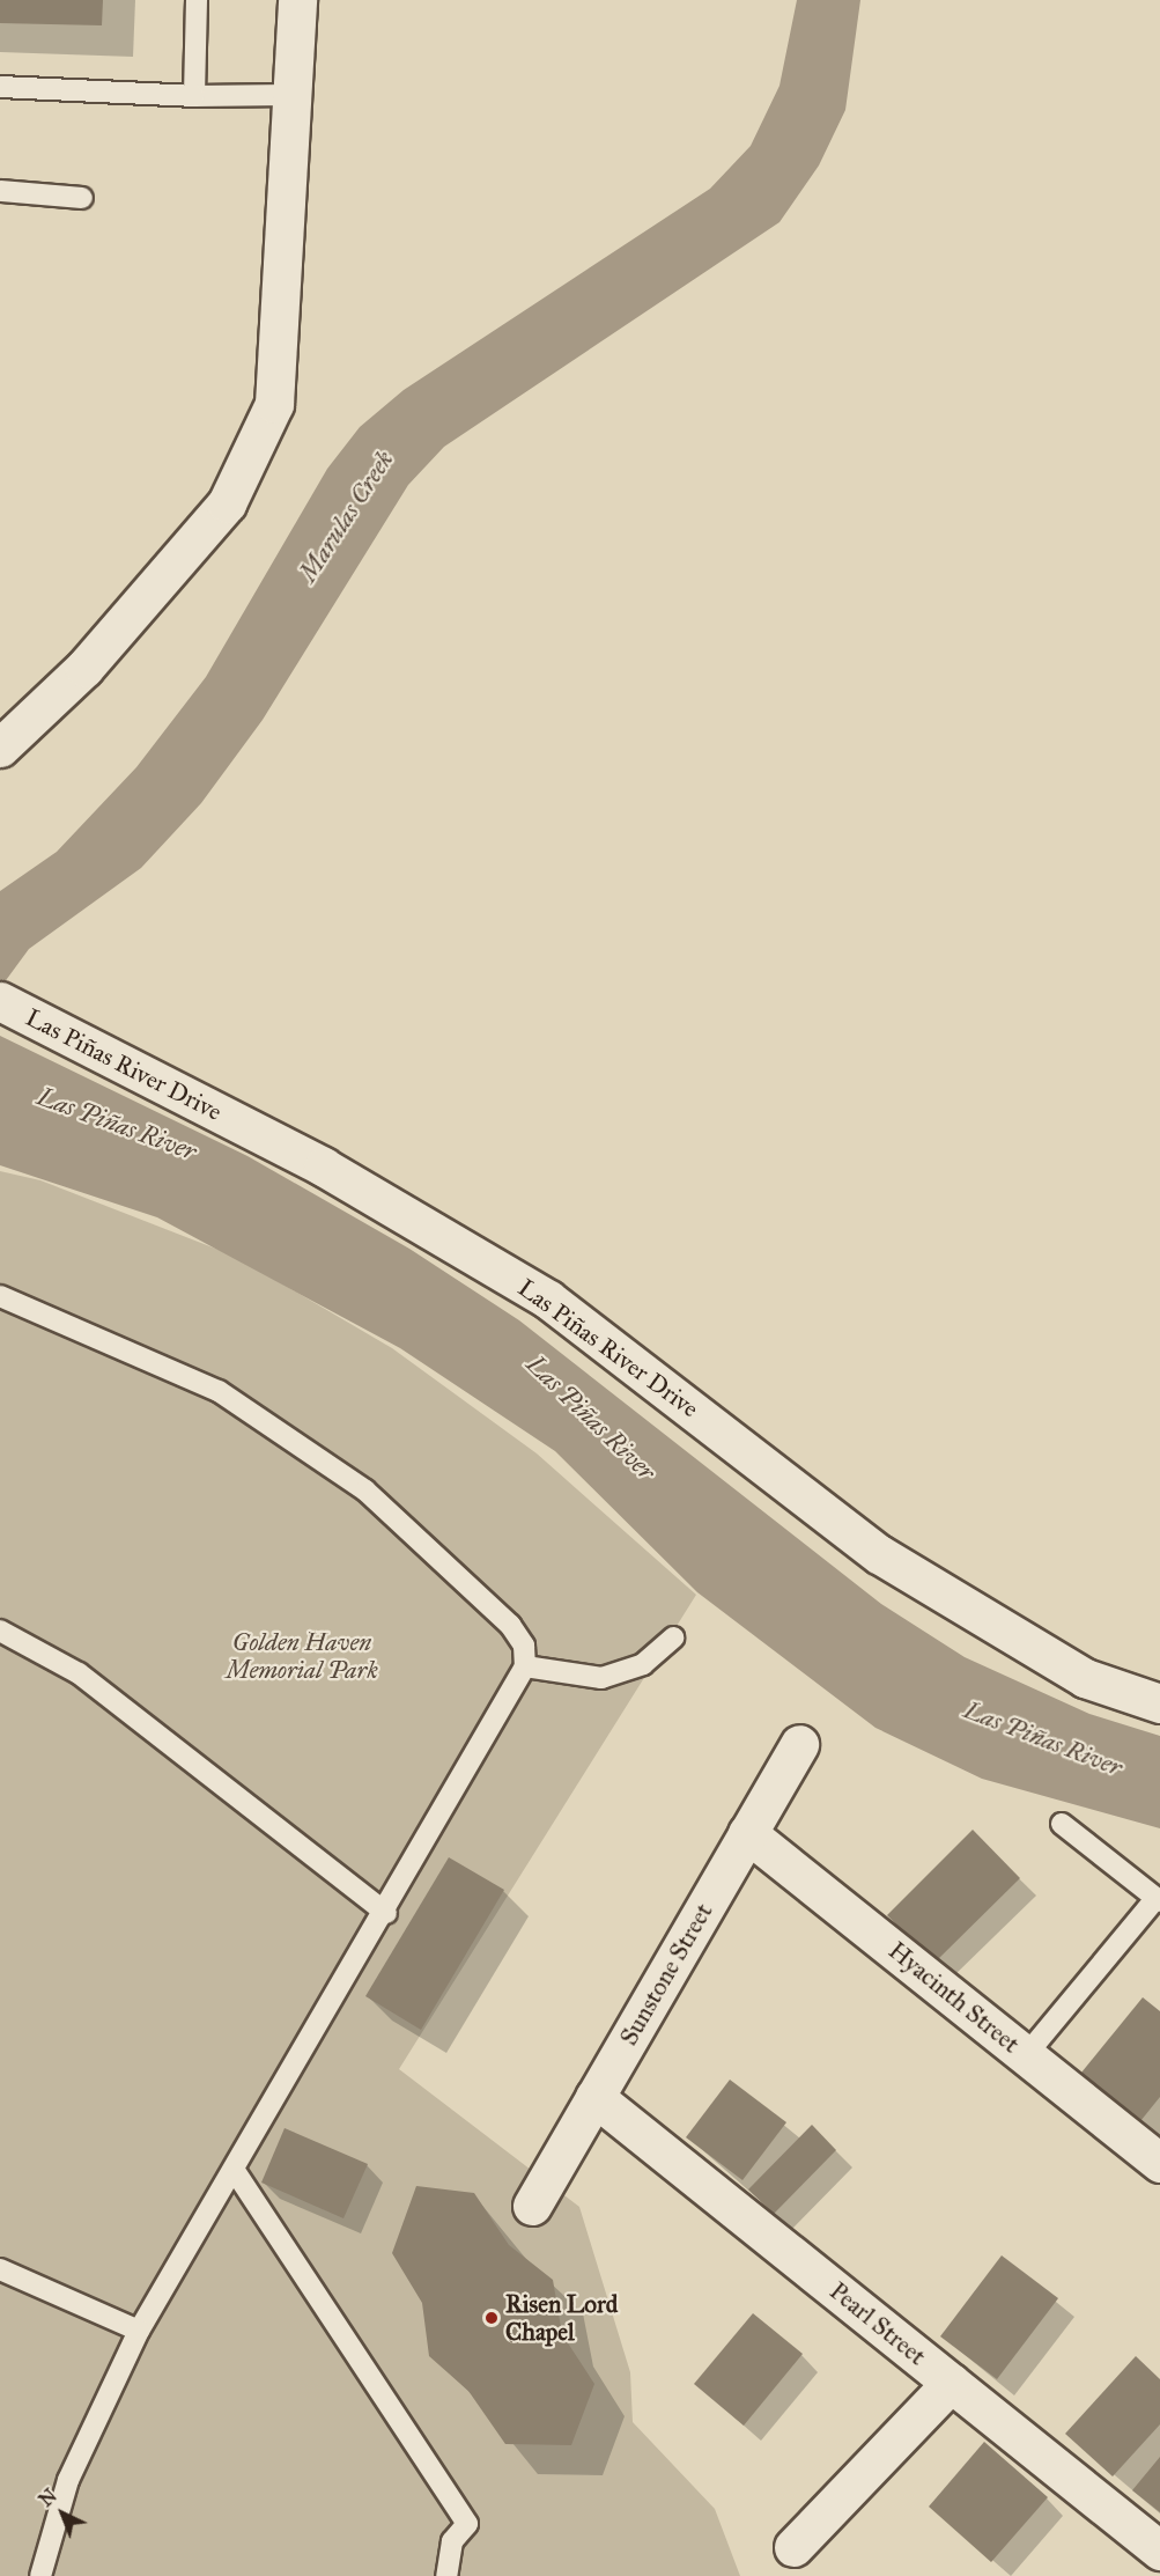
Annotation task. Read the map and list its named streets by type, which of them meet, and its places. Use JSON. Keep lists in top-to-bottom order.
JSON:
{
  "streets": {
    "street": [
      "Las Piñas River Drive",
      "Sunstone Street",
      "Hyacinth Street",
      "Pearl Street"
    ]
  },
  "crossings": [
    ["Sunstone Street", "Hyacinth Street"],
    ["Sunstone Street", "Pearl Street"]
  ],
  "water": ["Marulas Creek", "Las Piñas River"],
  "parks": ["Golden Haven Memorial Park"],
  "places": ["Risen Lord Chapel"],
  "north": "top left"
}
